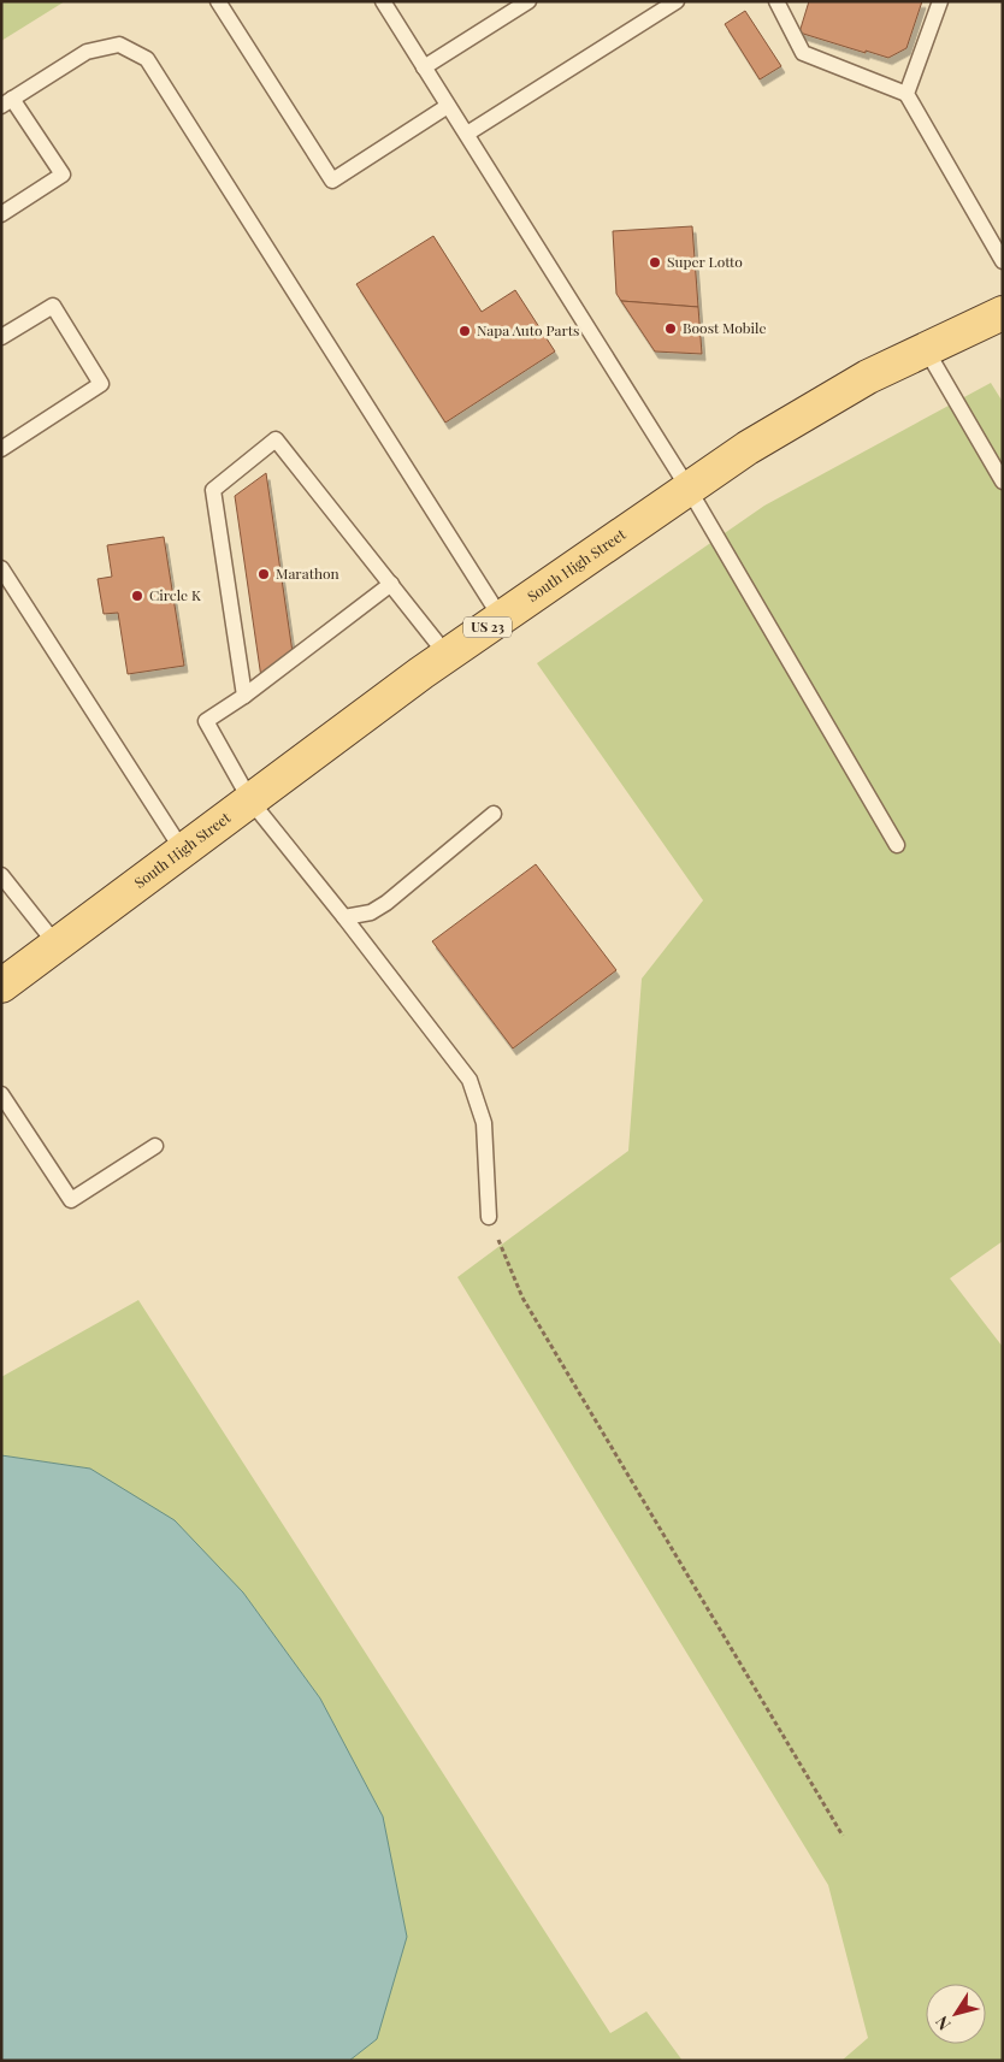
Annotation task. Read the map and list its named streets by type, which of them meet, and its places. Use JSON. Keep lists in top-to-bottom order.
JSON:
{
  "streets": {
    "main road": ["South High Street", "US 23"]
  },
  "places": [
    "Super Lotto",
    "Boost Mobile",
    "Napa Auto Parts",
    "Marathon",
    "Circle K"
  ],
  "north": "bottom left"
}
